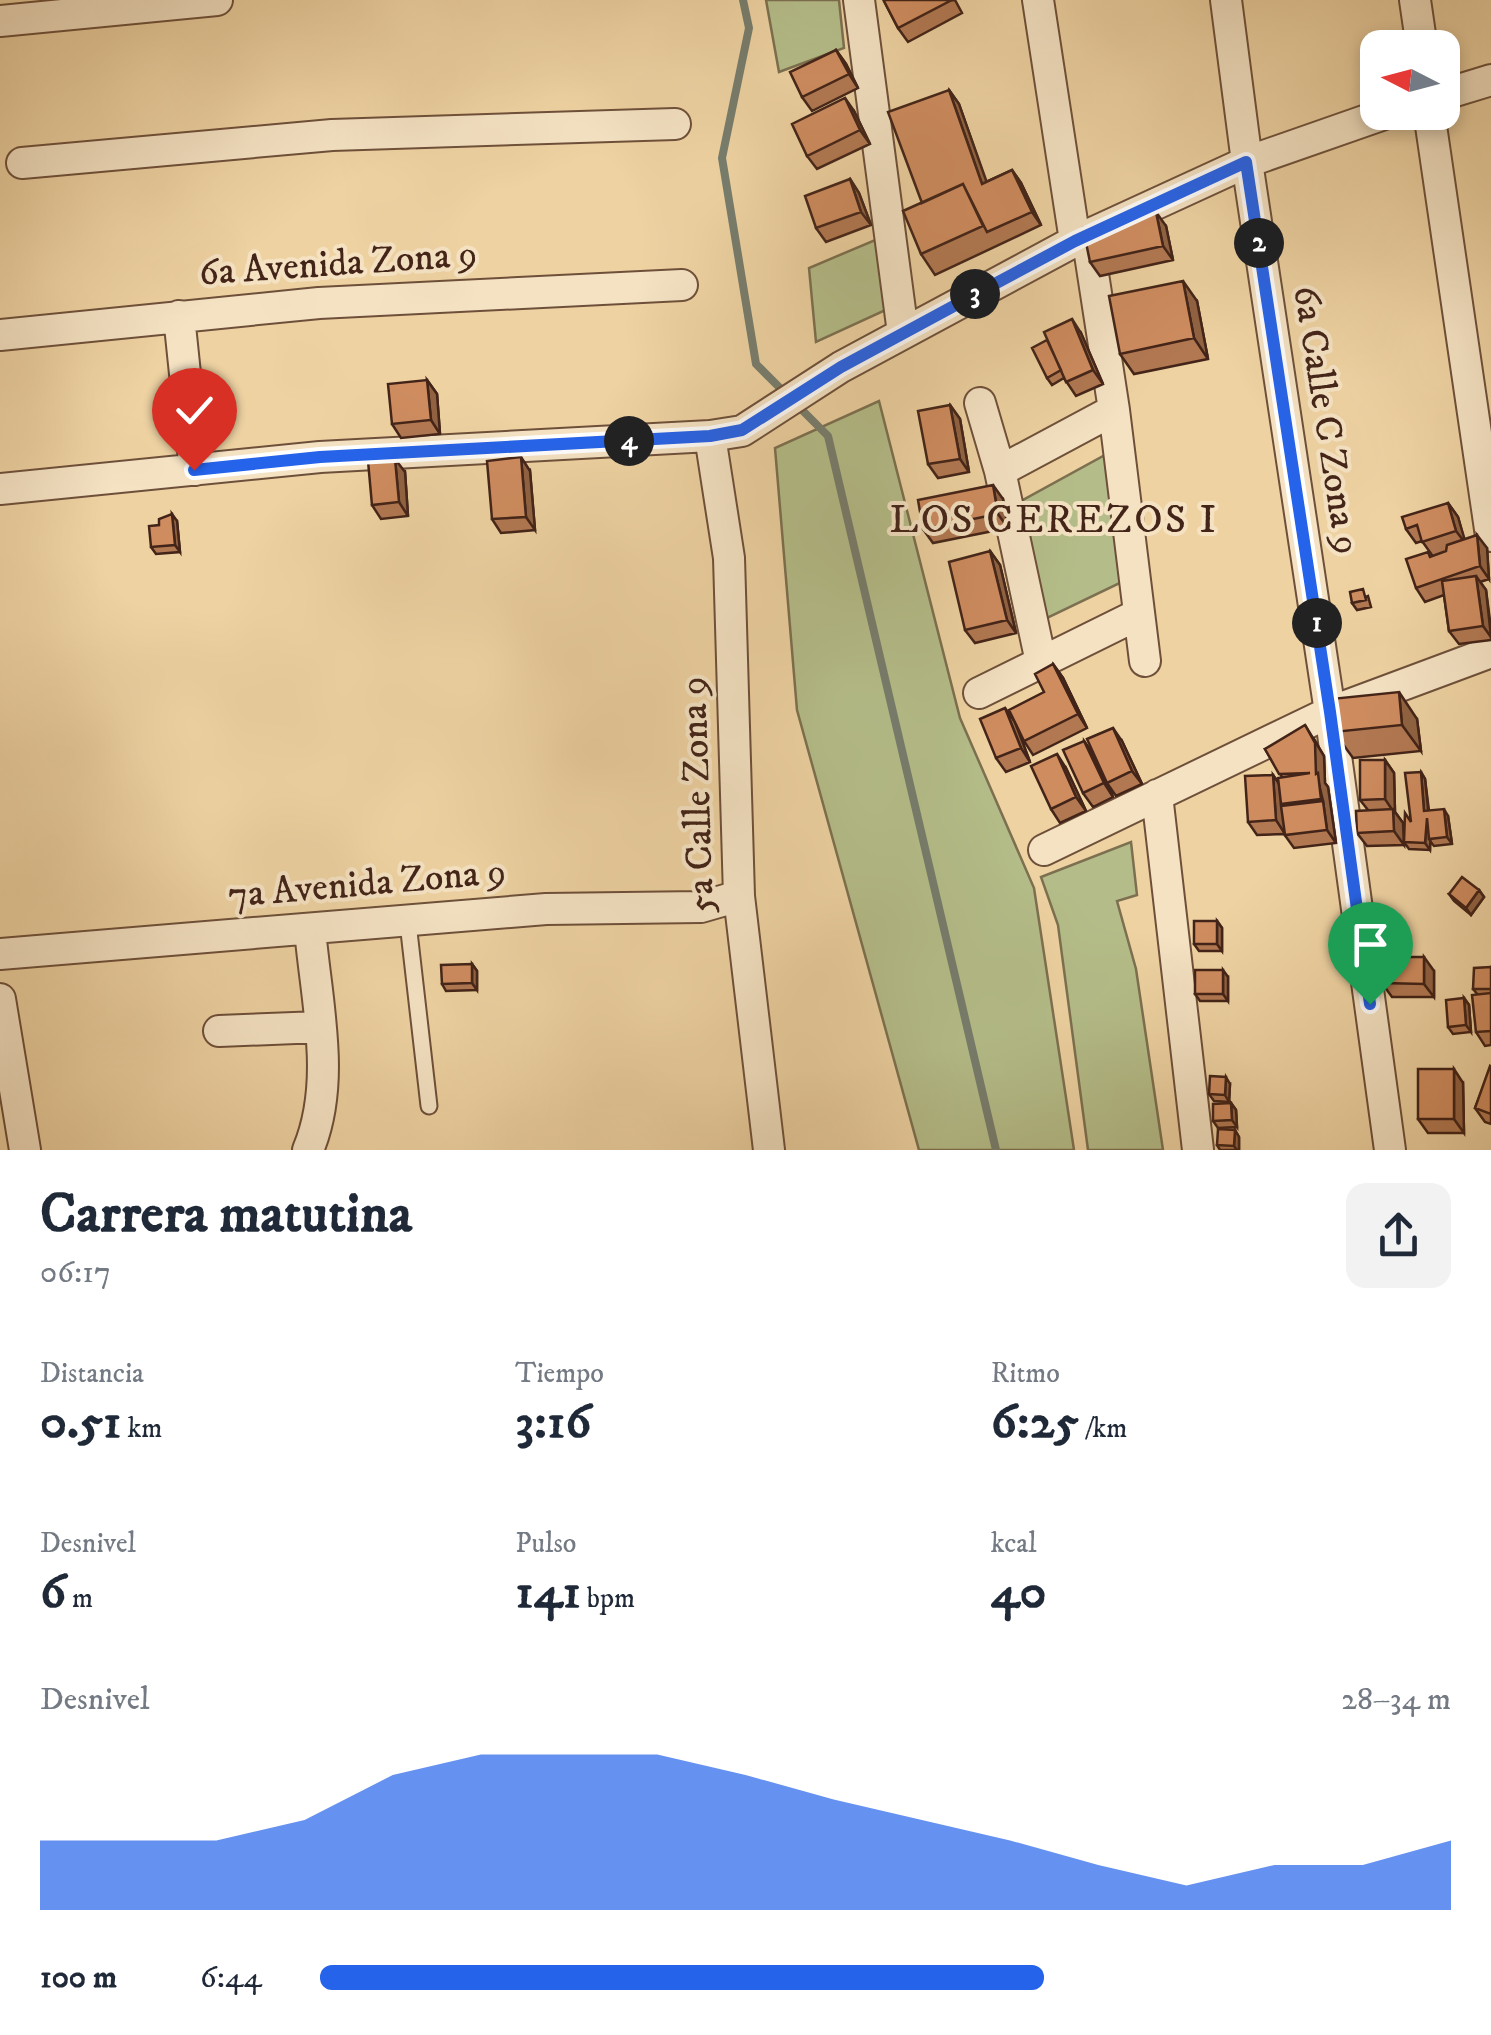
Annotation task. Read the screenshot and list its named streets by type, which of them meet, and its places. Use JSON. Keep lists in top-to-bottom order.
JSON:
{
  "streets": {
    "street": [
      "6a Avenida Zona 9",
      "6a Calle C Zona 9",
      "5a Calle Zona 9",
      "7a Avenida Zona 9"
    ]
  },
  "crossings": [
    ["5a Calle Zona 9", "7a Avenida Zona 9"]
  ],
  "districts": ["LOS CEREZOS I"],
  "north": "left",
  "page": {
    "pins": [
      "2",
      "3",
      "4",
      "1"
    ],
    "heading": ["Carrera matutina", "06:17"],
    "stats": [
      ["Distancia", "0.51 km"],
      ["Tiempo", "3:16"],
      ["Ritmo", "6:25 /km"],
      ["Desnivel", "6 m"],
      ["Pulso", "141 bpm"],
      ["kcal", "40"]
    ],
    "chart": ["Desnivel", "28–34 m"],
    "list": [
      {
        "name": "100 m",
        "note": "6:44"
      }
    ]
  }
}
